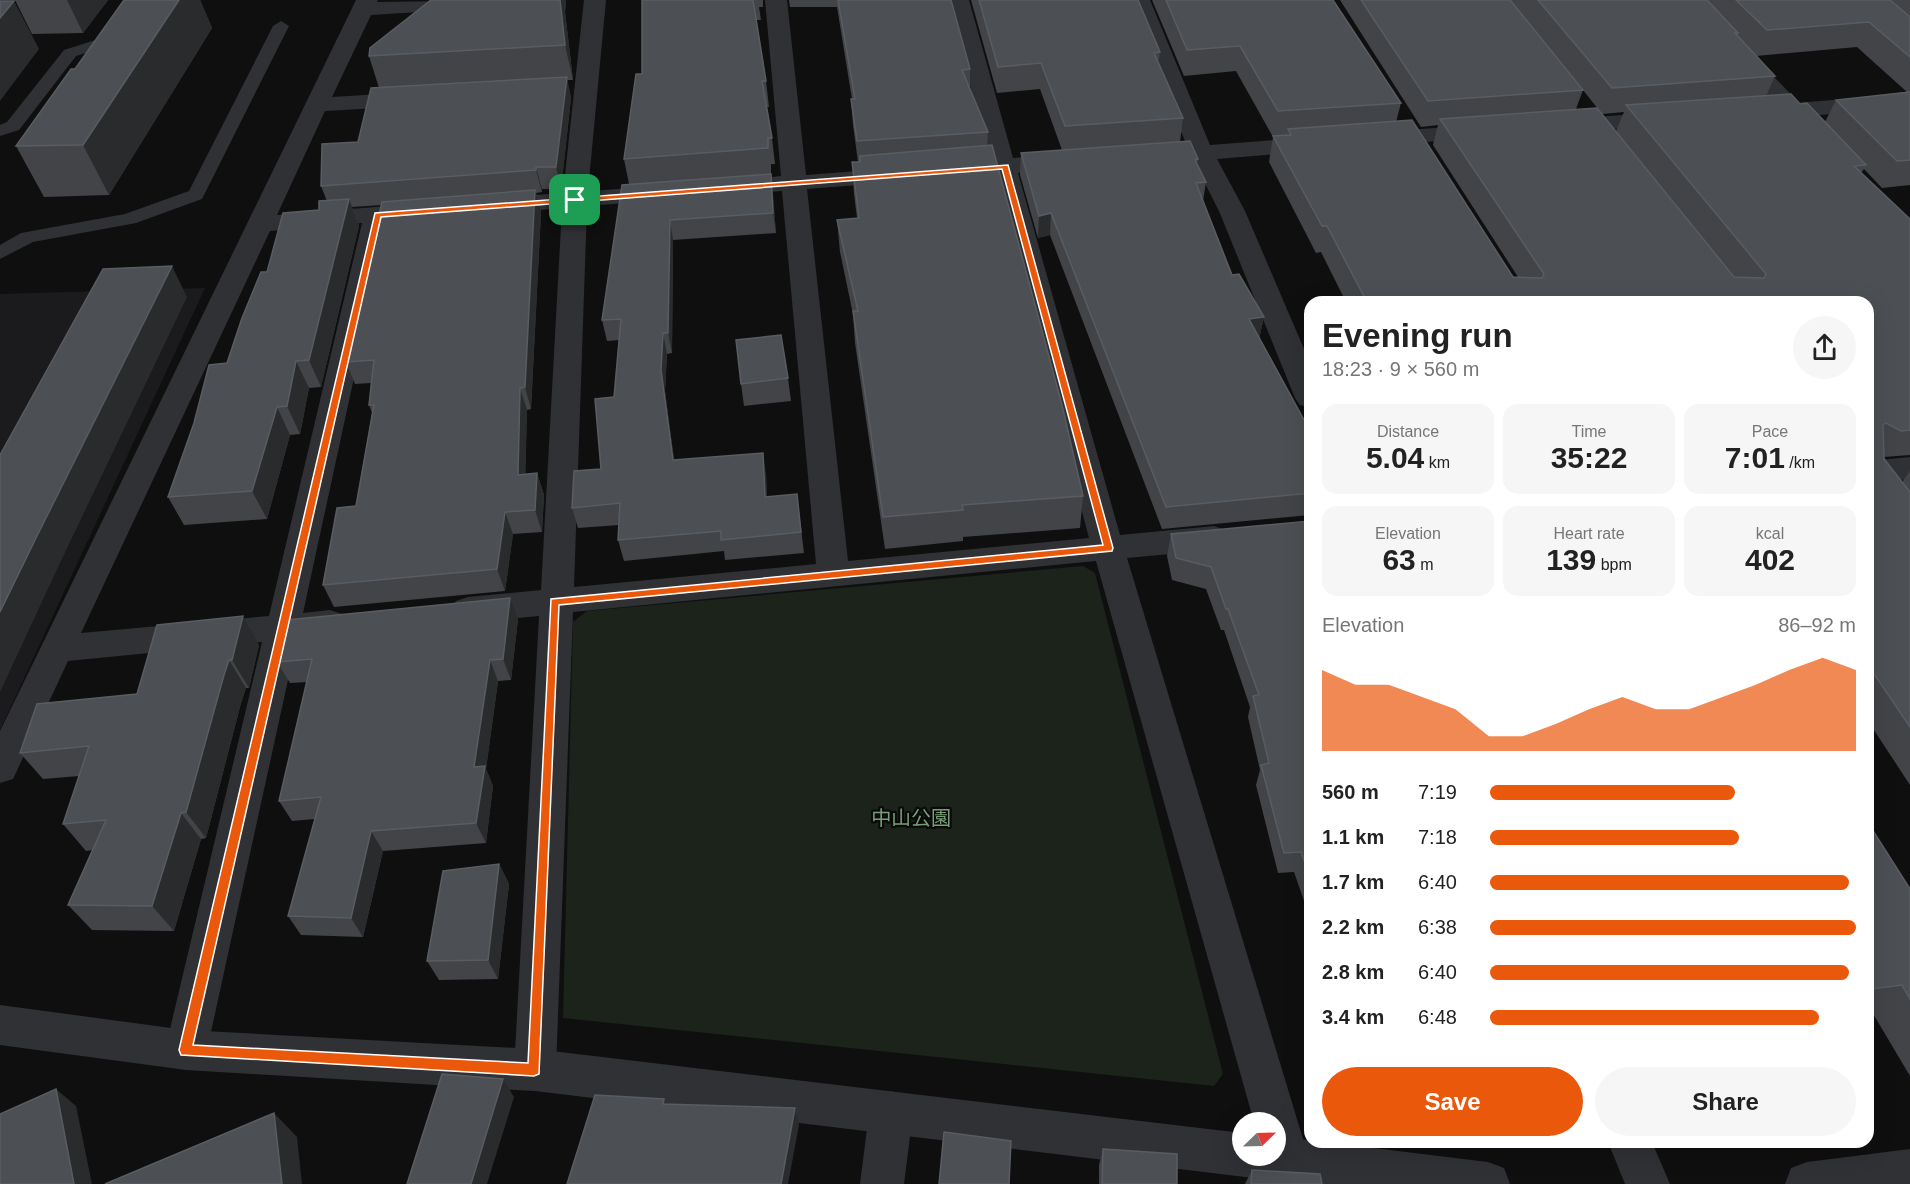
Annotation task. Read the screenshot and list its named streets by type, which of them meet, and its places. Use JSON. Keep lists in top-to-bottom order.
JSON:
{
  "parks": ["中山公園"],
  "north": "top right",
  "page": {
    "heading": ["Evening run", "18:23 · 9 × 560 m"],
    "stats": [
      ["Distance", "5.04 km"],
      ["Time", "35:22"],
      ["Pace", "7:01 /km"],
      ["Elevation", "63 m"],
      ["Heart rate", "139 bpm"],
      ["kcal", "402"]
    ],
    "chart": ["Elevation", "86–92 m"],
    "list": [
      {
        "name": "560 m",
        "note": "7:19"
      },
      {
        "name": "1.1 km",
        "note": "7:18"
      },
      {
        "name": "1.7 km",
        "note": "6:40"
      },
      {
        "name": "2.2 km",
        "note": "6:38"
      },
      {
        "name": "2.8 km",
        "note": "6:40"
      },
      {
        "name": "3.4 km",
        "note": "6:48"
      }
    ],
    "buttons": ["Save", "Share"]
  }
}
